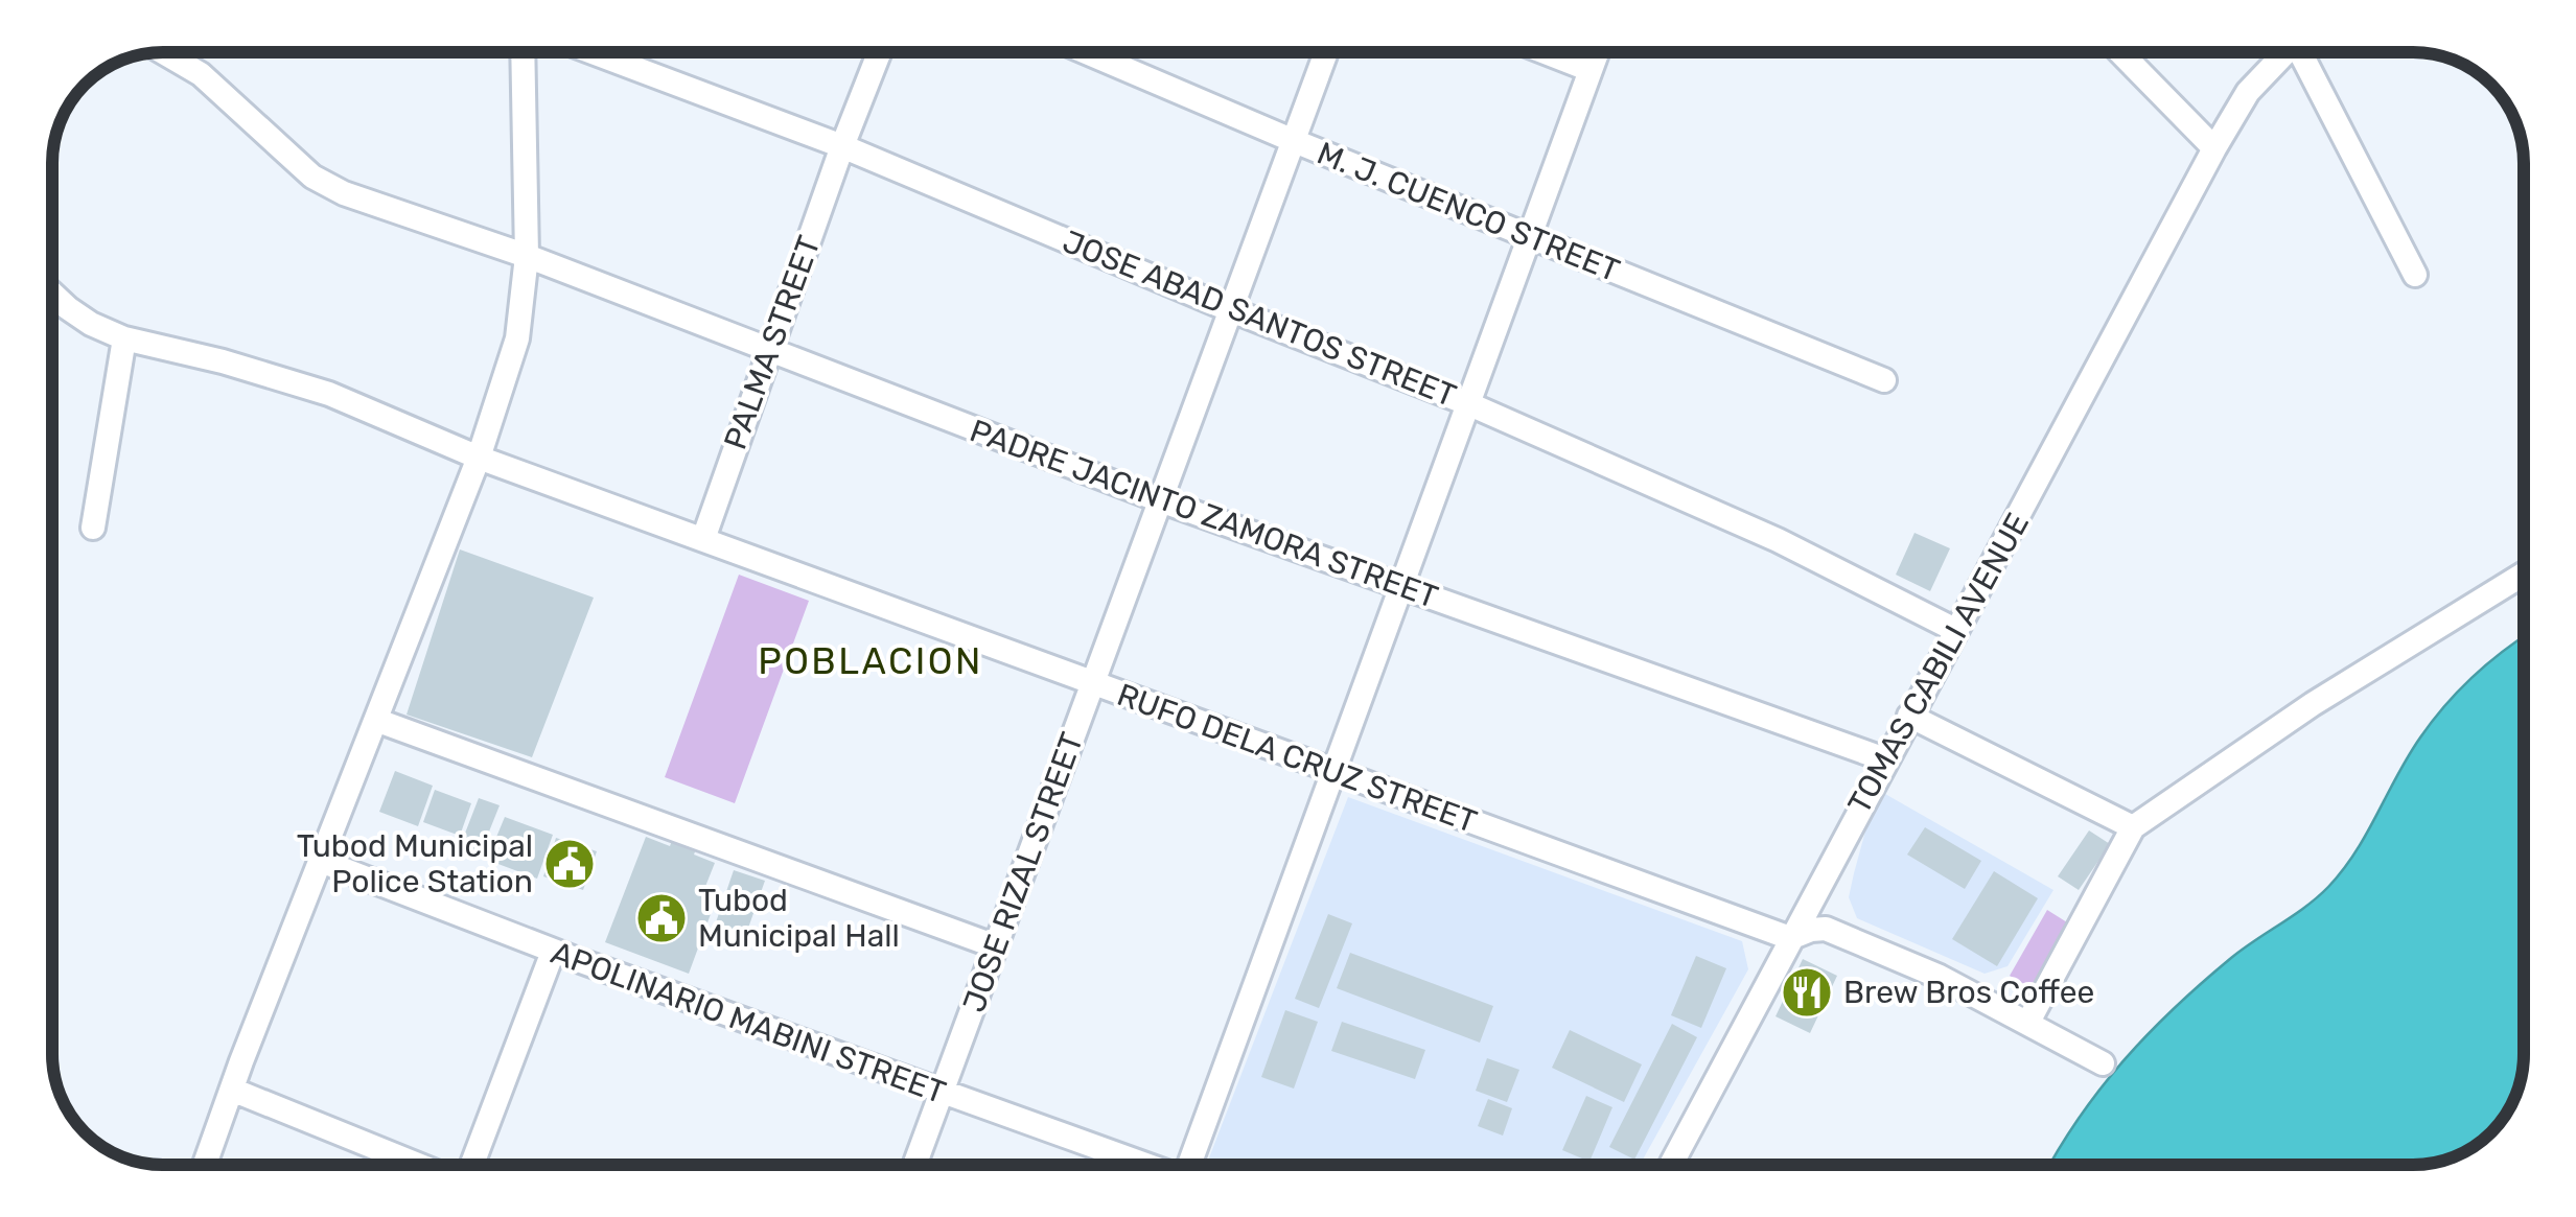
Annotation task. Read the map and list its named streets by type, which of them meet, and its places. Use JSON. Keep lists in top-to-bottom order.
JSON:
{
  "streets": {
    "street": [
      "M. J. CUENCO STREET",
      "JOSE ABAD SANTOS STREET",
      "PALMA STREET",
      "PADRE JACINTO ZAMORA STREET",
      "TOMAS CABILI AVENUE",
      "RUFO DELA CRUZ STREET",
      "JOSE RIZAL STREET",
      "APOLINARIO MABINI STREET"
    ]
  },
  "crossings": [
    ["M. J. CUENCO STREET", "JOSE RIZAL STREET"],
    ["JOSE ABAD SANTOS STREET", "PALMA STREET"],
    ["JOSE ABAD SANTOS STREET", "TOMAS CABILI AVENUE"],
    ["JOSE ABAD SANTOS STREET", "JOSE RIZAL STREET"],
    ["PALMA STREET", "PADRE JACINTO ZAMORA STREET"],
    ["PALMA STREET", "RUFO DELA CRUZ STREET"],
    ["PADRE JACINTO ZAMORA STREET", "TOMAS CABILI AVENUE"],
    ["PADRE JACINTO ZAMORA STREET", "JOSE RIZAL STREET"],
    ["TOMAS CABILI AVENUE", "RUFO DELA CRUZ STREET"],
    ["RUFO DELA CRUZ STREET", "JOSE RIZAL STREET"],
    ["JOSE RIZAL STREET", "APOLINARIO MABINI STREET"]
  ],
  "districts": ["POBLACION"],
  "places": {
    "public building": ["Tubod Municipal Police Station", "Tubod Municipal Hall"],
    "restaurant": ["Brew Bros Coffee"]
  }
}
